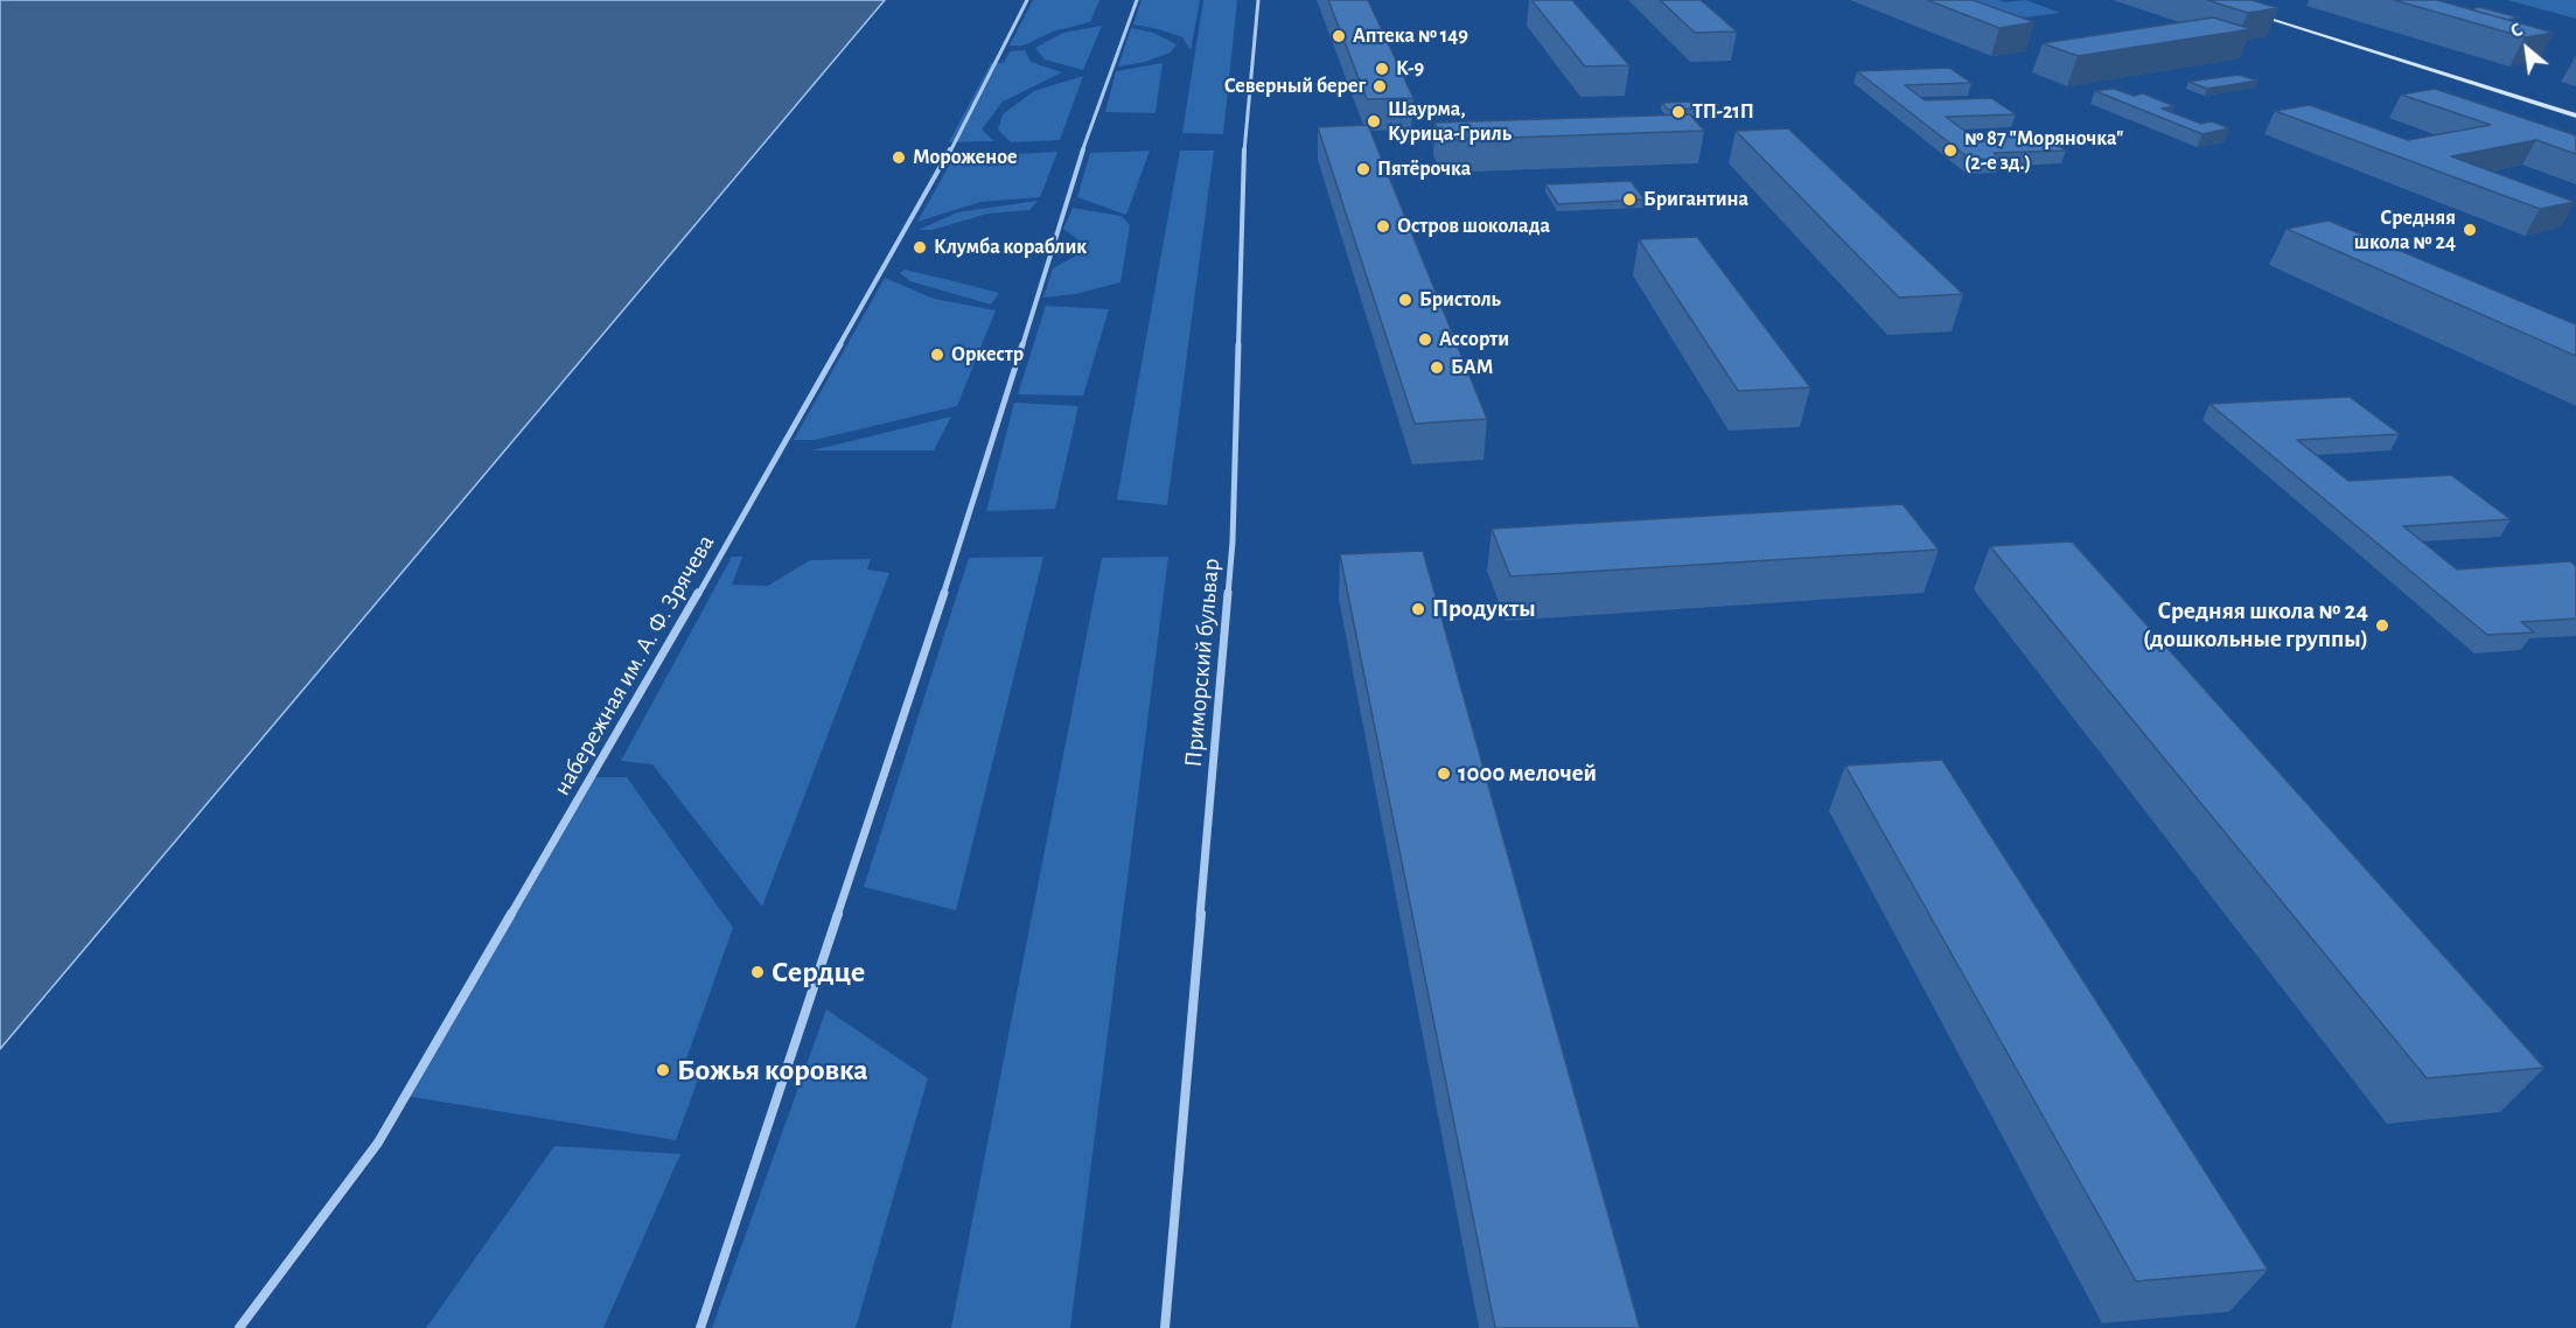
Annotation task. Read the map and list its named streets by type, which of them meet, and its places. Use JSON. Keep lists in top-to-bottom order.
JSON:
{
  "streets": {
    "street": ["Приморский бульвар", "набережная им. А. Ф. Зрячева"]
  },
  "places": [
    "Аптека № 149",
    "К-9",
    "Северный берег",
    "ТП-21П",
    "Шаурма, Курица-Гриль",
    "№ 87 \"Моряночка\" (2-е зд.)",
    "Мороженое",
    "Пятёрочка",
    "Бригантина",
    "Остров шоколада",
    "Средняя школа № 24",
    "Клумба кораблик",
    "Бристоль",
    "Ассорти",
    "Оркестр",
    "БАМ",
    "Продукты",
    "Средняя школа № 24 (дошкольные группы)",
    "1000 мелочей",
    "Сердце",
    "Божья коровка"
  ],
  "north": "top left"
}
